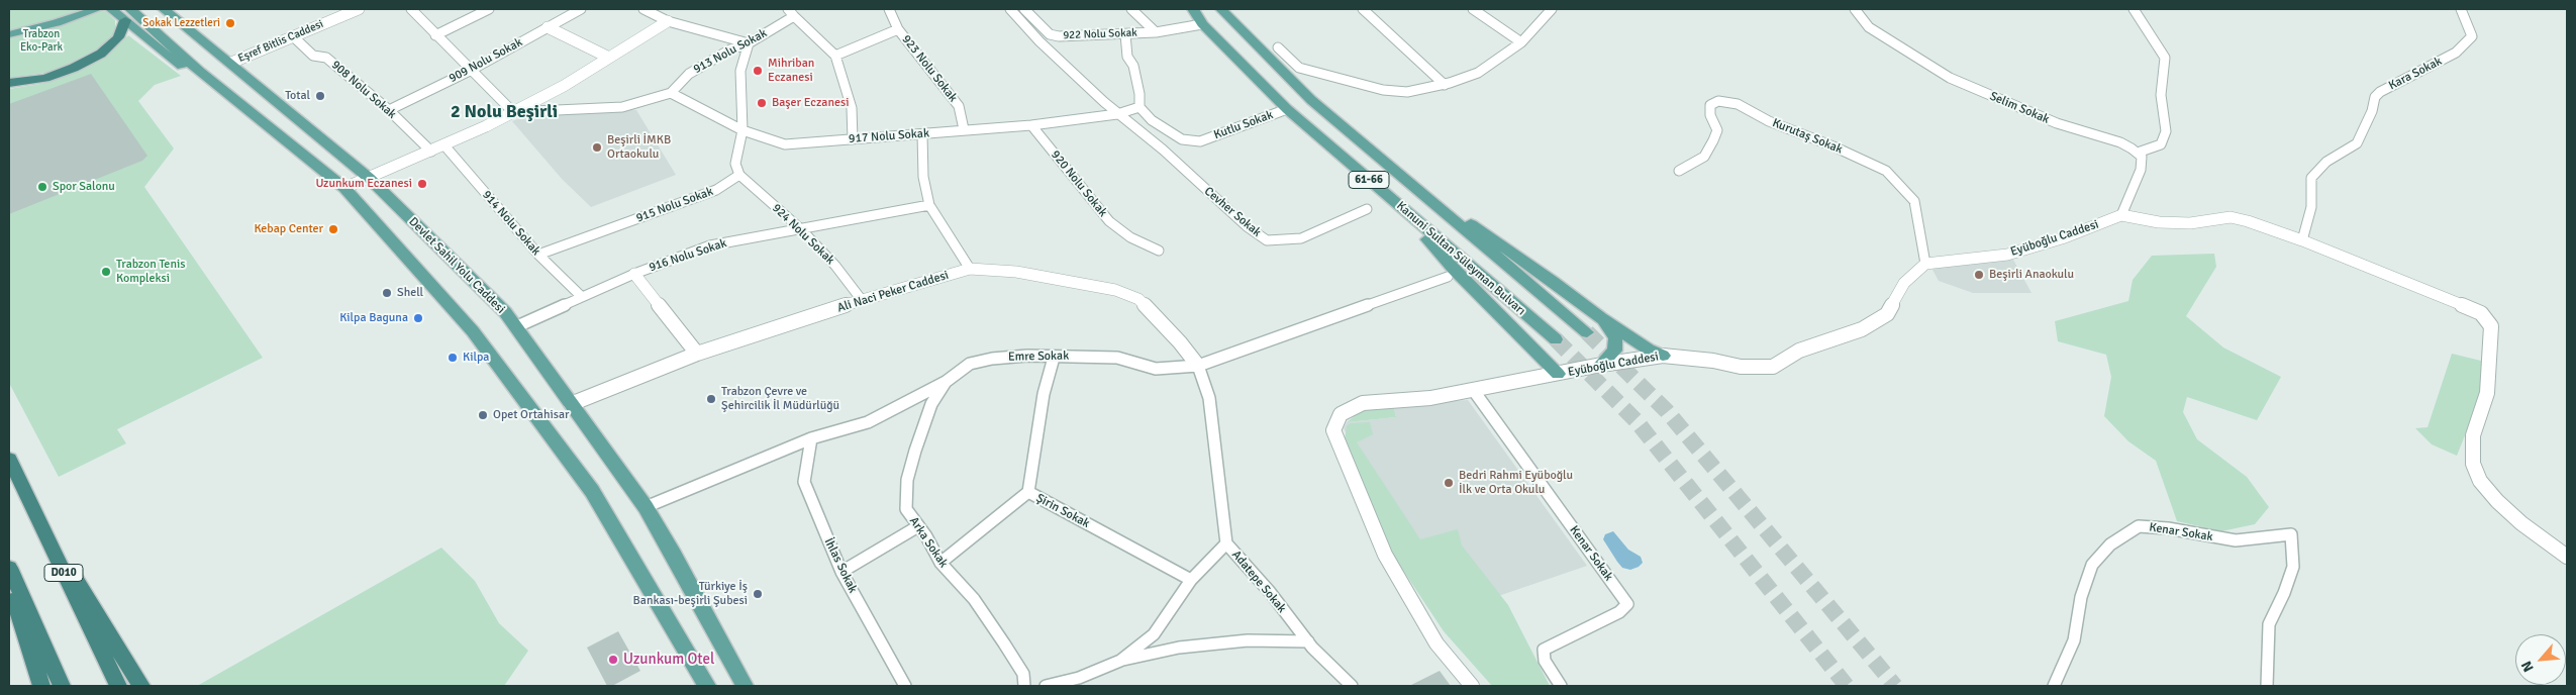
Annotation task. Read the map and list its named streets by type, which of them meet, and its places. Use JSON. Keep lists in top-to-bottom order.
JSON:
{
  "streets": {
    "highway": ["D010"],
    "main road": ["61-66", "Kanuni Sultan Süleyman Bulvarı", "Devlet Sahil Yolu Caddesi"],
    "street": [
      "922 Nolu Sokak",
      "Eşref Bitlis Caddesi",
      "913 Nolu Sokak",
      "909 Nolu Sokak",
      "923 Nolu Sokak",
      "Kara Sokak",
      "908 Nolu Sokak",
      "Selim Sokak",
      "Kutlu Sokak",
      "917 Nolu Sokak",
      "Kurutaş Sokak",
      "920 Nolu Sokak",
      "915 Nolu Sokak",
      "Cevher Sokak",
      "914 Nolu Sokak",
      "924 Nolu Sokak",
      "Eyüboğlu Caddesi",
      "916 Nolu Sokak",
      "Ali Naci Peker Caddesi",
      "Emre Sokak",
      "Şirin Sokak",
      "Kenar Sokak",
      "Arka Sokak",
      "İhlas Sokak",
      "Adatepe Sokak"
    ]
  },
  "crossings": [
    ["922 Nolu Sokak", "Kanuni Sultan Süleyman Bulvarı"],
    ["Eşref Bitlis Caddesi", "908 Nolu Sokak"],
    ["Eşref Bitlis Caddesi", "Devlet Sahil Yolu Caddesi"],
    ["913 Nolu Sokak", "917 Nolu Sokak"],
    ["909 Nolu Sokak", "908 Nolu Sokak"],
    ["923 Nolu Sokak", "917 Nolu Sokak"],
    ["Kutlu Sokak", "Kanuni Sultan Süleyman Bulvarı"],
    ["917 Nolu Sokak", "920 Nolu Sokak"],
    ["917 Nolu Sokak", "Cevher Sokak"],
    ["Kurutaş Sokak", "Eyüboğlu Caddesi"],
    ["61-66", "Eyüboğlu Caddesi"],
    ["61-66", "Kanuni Sultan Süleyman Bulvarı"],
    ["915 Nolu Sokak", "914 Nolu Sokak"],
    ["915 Nolu Sokak", "924 Nolu Sokak"],
    ["914 Nolu Sokak", "916 Nolu Sokak"],
    ["924 Nolu Sokak", "916 Nolu Sokak"],
    ["924 Nolu Sokak", "Ali Naci Peker Caddesi"],
    ["Eyüboğlu Caddesi", "Kenar Sokak"],
    ["916 Nolu Sokak", "Devlet Sahil Yolu Caddesi"],
    ["Devlet Sahil Yolu Caddesi", "Ali Naci Peker Caddesi"],
    ["Devlet Sahil Yolu Caddesi", "Emre Sokak"],
    ["Ali Naci Peker Caddesi", "Emre Sokak"],
    ["Ali Naci Peker Caddesi", "Adatepe Sokak"],
    ["Emre Sokak", "Şirin Sokak"],
    ["Emre Sokak", "Arka Sokak"],
    ["Emre Sokak", "İhlas Sokak"],
    ["Emre Sokak", "Adatepe Sokak"]
  ],
  "districts": ["2 Nolu Beşirli"],
  "parks": ["Trabzon Eko-Park"],
  "places": [
    "Sokak Lezzetleri",
    "Mihriban Eczanesi",
    "Total",
    "Başer Eczanesi",
    "Beşirli İMKB Ortaokulu",
    "Uzunkum Eczanesi",
    "Spor Salonu",
    "Kebap Center",
    "Trabzon Tenis Kompleksi",
    "Beşirli Anaokulu",
    "Shell",
    "Kilpa Baguna",
    "Kilpa",
    "Trabzon Çevre ve Şehircilik İl Müdürlüğü",
    "Opet Ortahisar",
    "Bedri Rahmi Eyüboğlu İlk ve Orta Okulu",
    "Türkiye İş Bankası-beşirli Şubesi",
    "Uzunkum Otel"
  ],
  "north": "bottom left"
}
